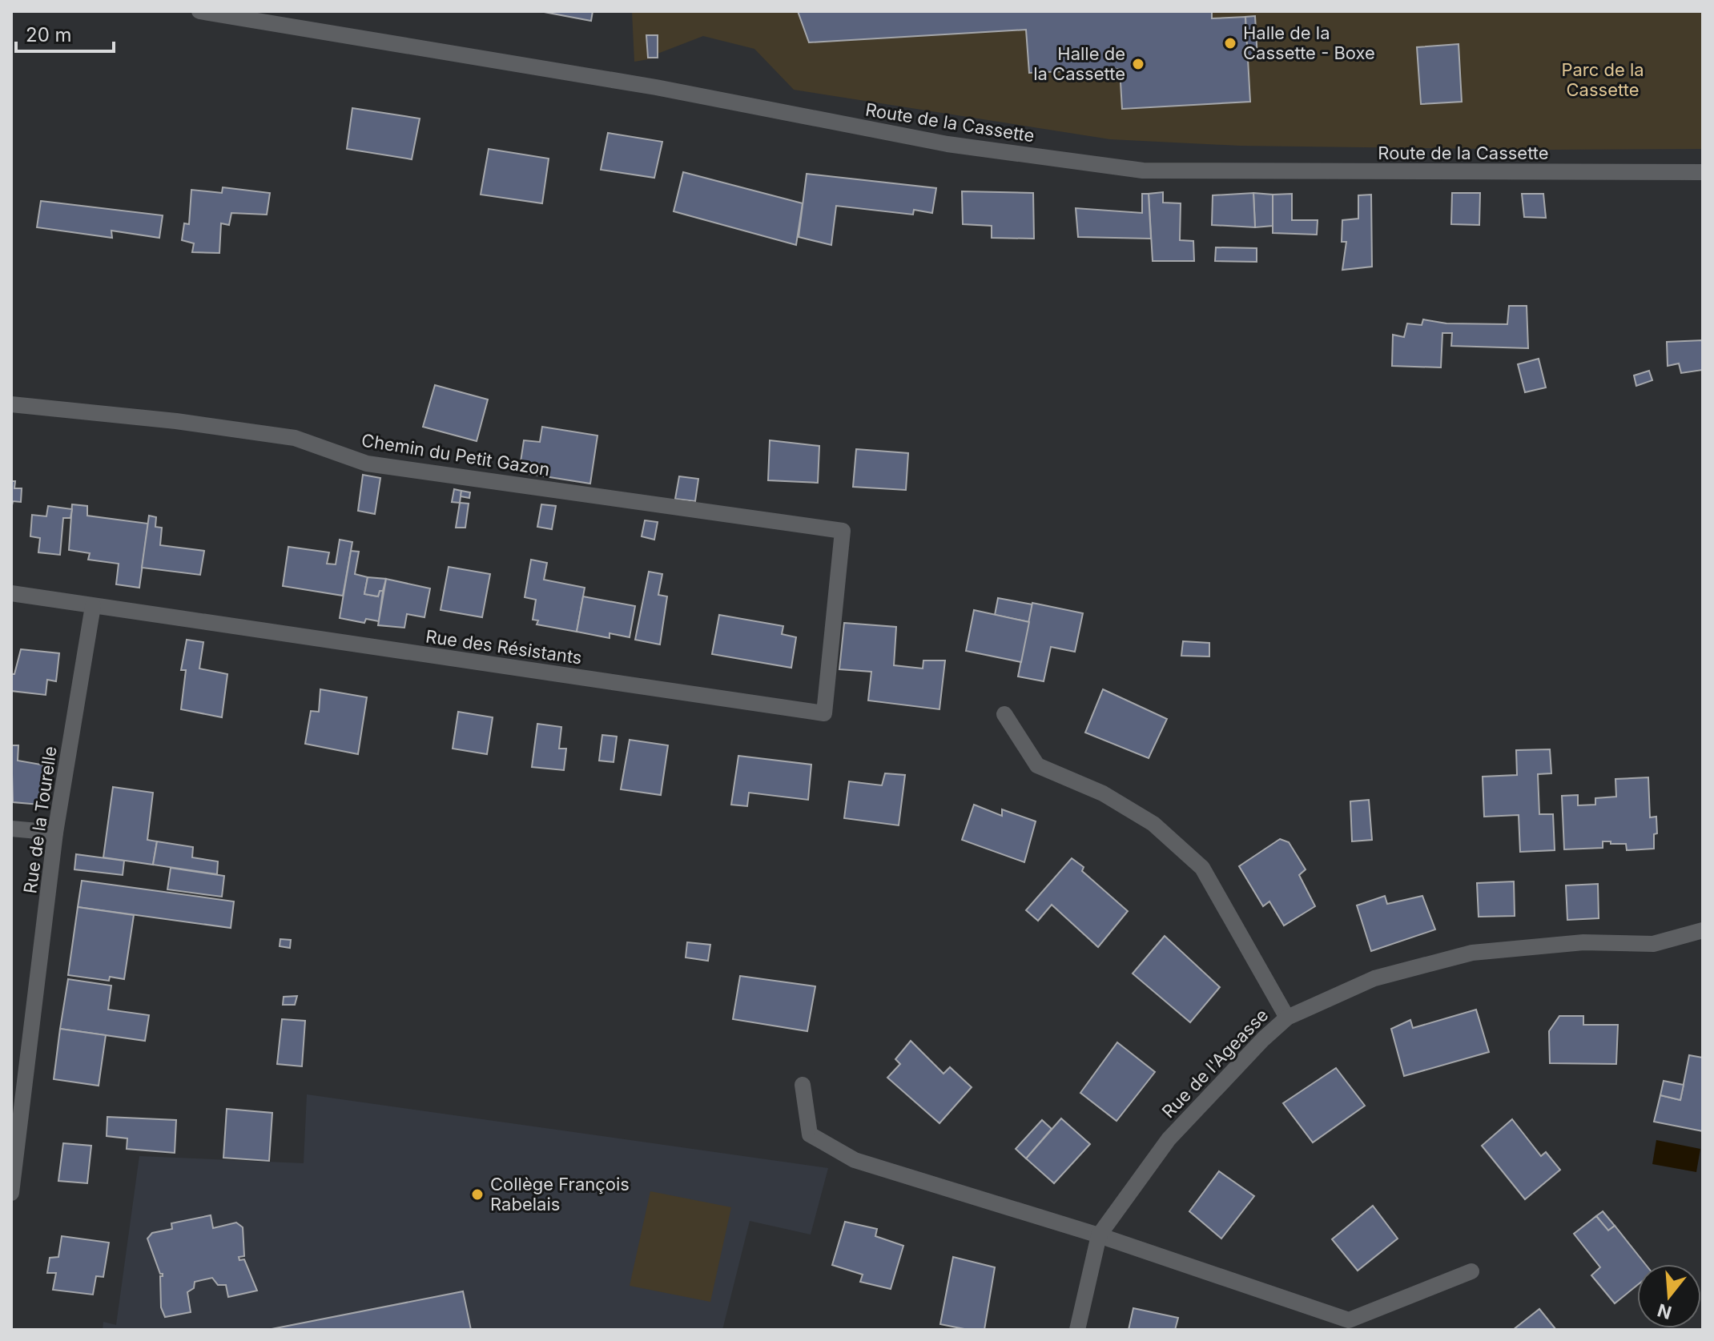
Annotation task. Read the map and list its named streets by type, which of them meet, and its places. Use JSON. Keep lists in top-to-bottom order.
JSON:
{
  "streets": {
    "street": [
      "Route de la Cassette",
      "Chemin du Petit Gazon",
      "Rue des Résistants",
      "Rue de la Tourelle",
      "Rue de l'Ageasse"
    ]
  },
  "crossings": [
    ["Chemin du Petit Gazon", "Rue des Résistants"],
    ["Rue des Résistants", "Rue de la Tourelle"]
  ],
  "parks": ["Parc de la Cassette"],
  "places": ["Halle de la Cassette - Boxe", "Halle de la Cassette", "Collège François Rabelais"],
  "scale_bar": "20 m",
  "north": "bottom"
}
